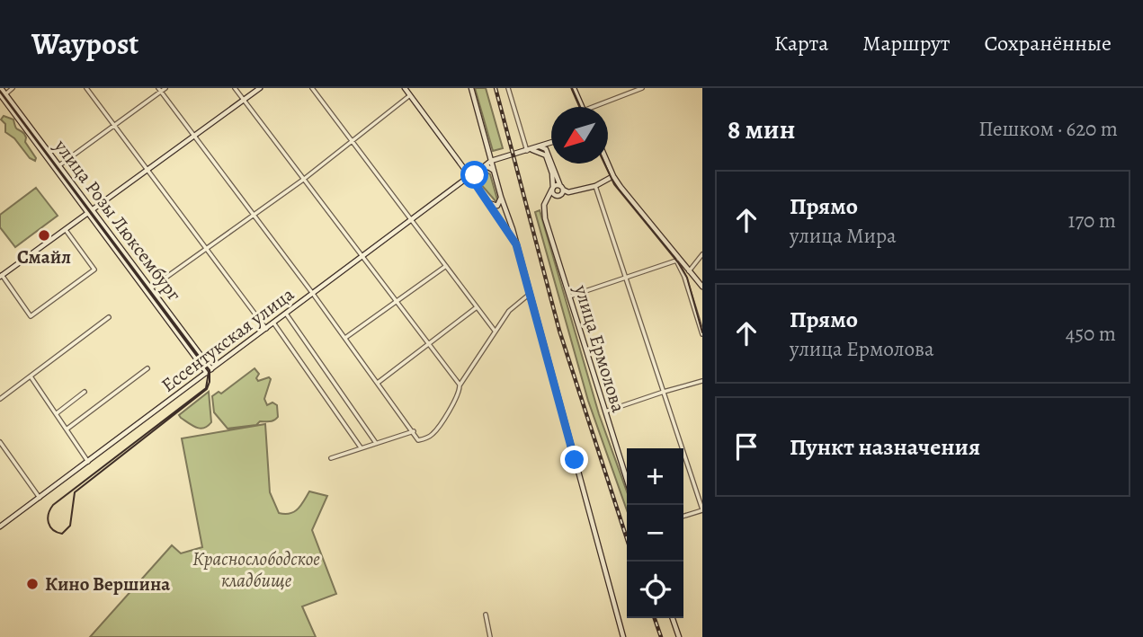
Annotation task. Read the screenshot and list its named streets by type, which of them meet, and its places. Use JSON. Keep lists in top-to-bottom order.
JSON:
{
  "streets": {
    "street": ["улица Розы Люксембург", "Ессентукская улица", "улица Ермолова"]
  },
  "crossings": [
    ["улица Розы Люксембург", "Ессентукская улица"]
  ],
  "parks": ["Краснослободское кладбище"],
  "places": ["Смайл", "Кино Вершина"],
  "north": "bottom left",
  "page": {
    "header": "Waypost",
    "nav": ["Карта", "Маршрут", "Сохранённые"],
    "heading": ["8 мин", "Пешком · 620 m"],
    "list": [
      ["Прямо", "улица Мира", "170 m"],
      ["Прямо", "улица Ермолова", "450 m"],
      "Пункт назначения"
    ],
    "map_buttons": ["+", "−"]
  }
}
